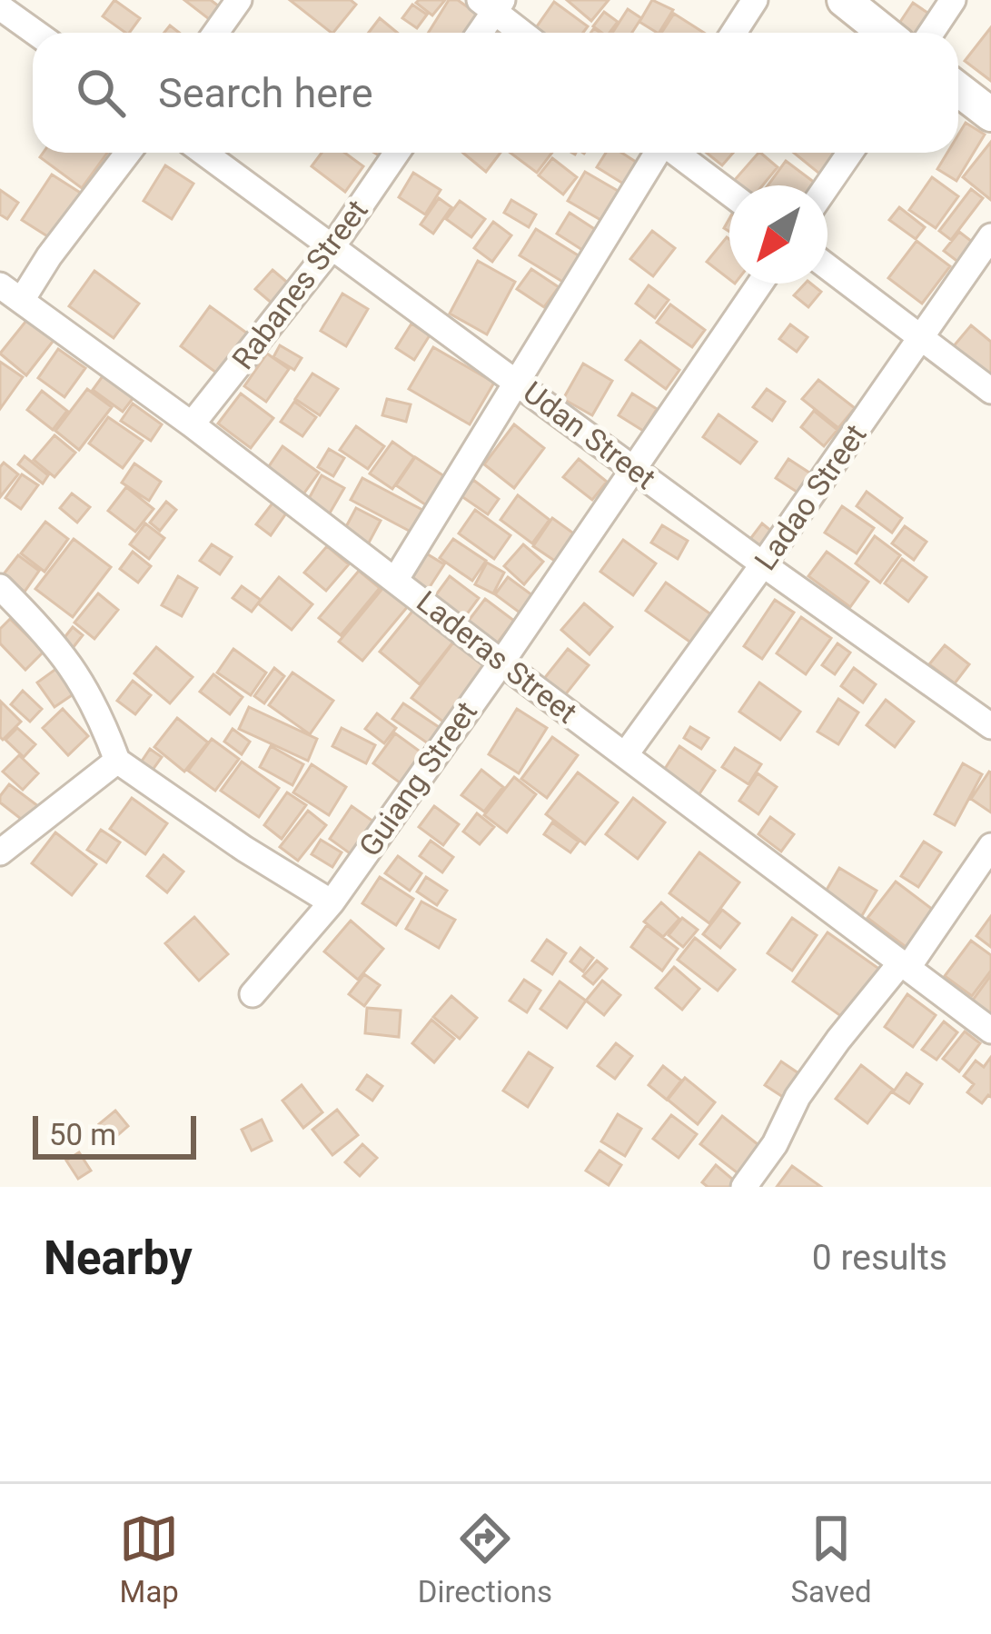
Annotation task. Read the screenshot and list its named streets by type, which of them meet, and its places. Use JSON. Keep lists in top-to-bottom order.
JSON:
{
  "streets": {
    "street": [
      "Rabanes Street",
      "Udan Street",
      "Ladao Street",
      "Laderas Street",
      "Guiang Street"
    ]
  },
  "crossings": [
    ["Rabanes Street", "Udan Street"],
    ["Rabanes Street", "Laderas Street"],
    ["Udan Street", "Ladao Street"],
    ["Udan Street", "Guiang Street"],
    ["Ladao Street", "Laderas Street"],
    ["Laderas Street", "Guiang Street"]
  ],
  "scale_bar": "50 m",
  "north": "bottom left",
  "page": {
    "search": "Search here",
    "scale": "50 m",
    "heading": ["Nearby", "0 results"],
    "nav": ["Map", "Directions", "Saved"]
  }
}
